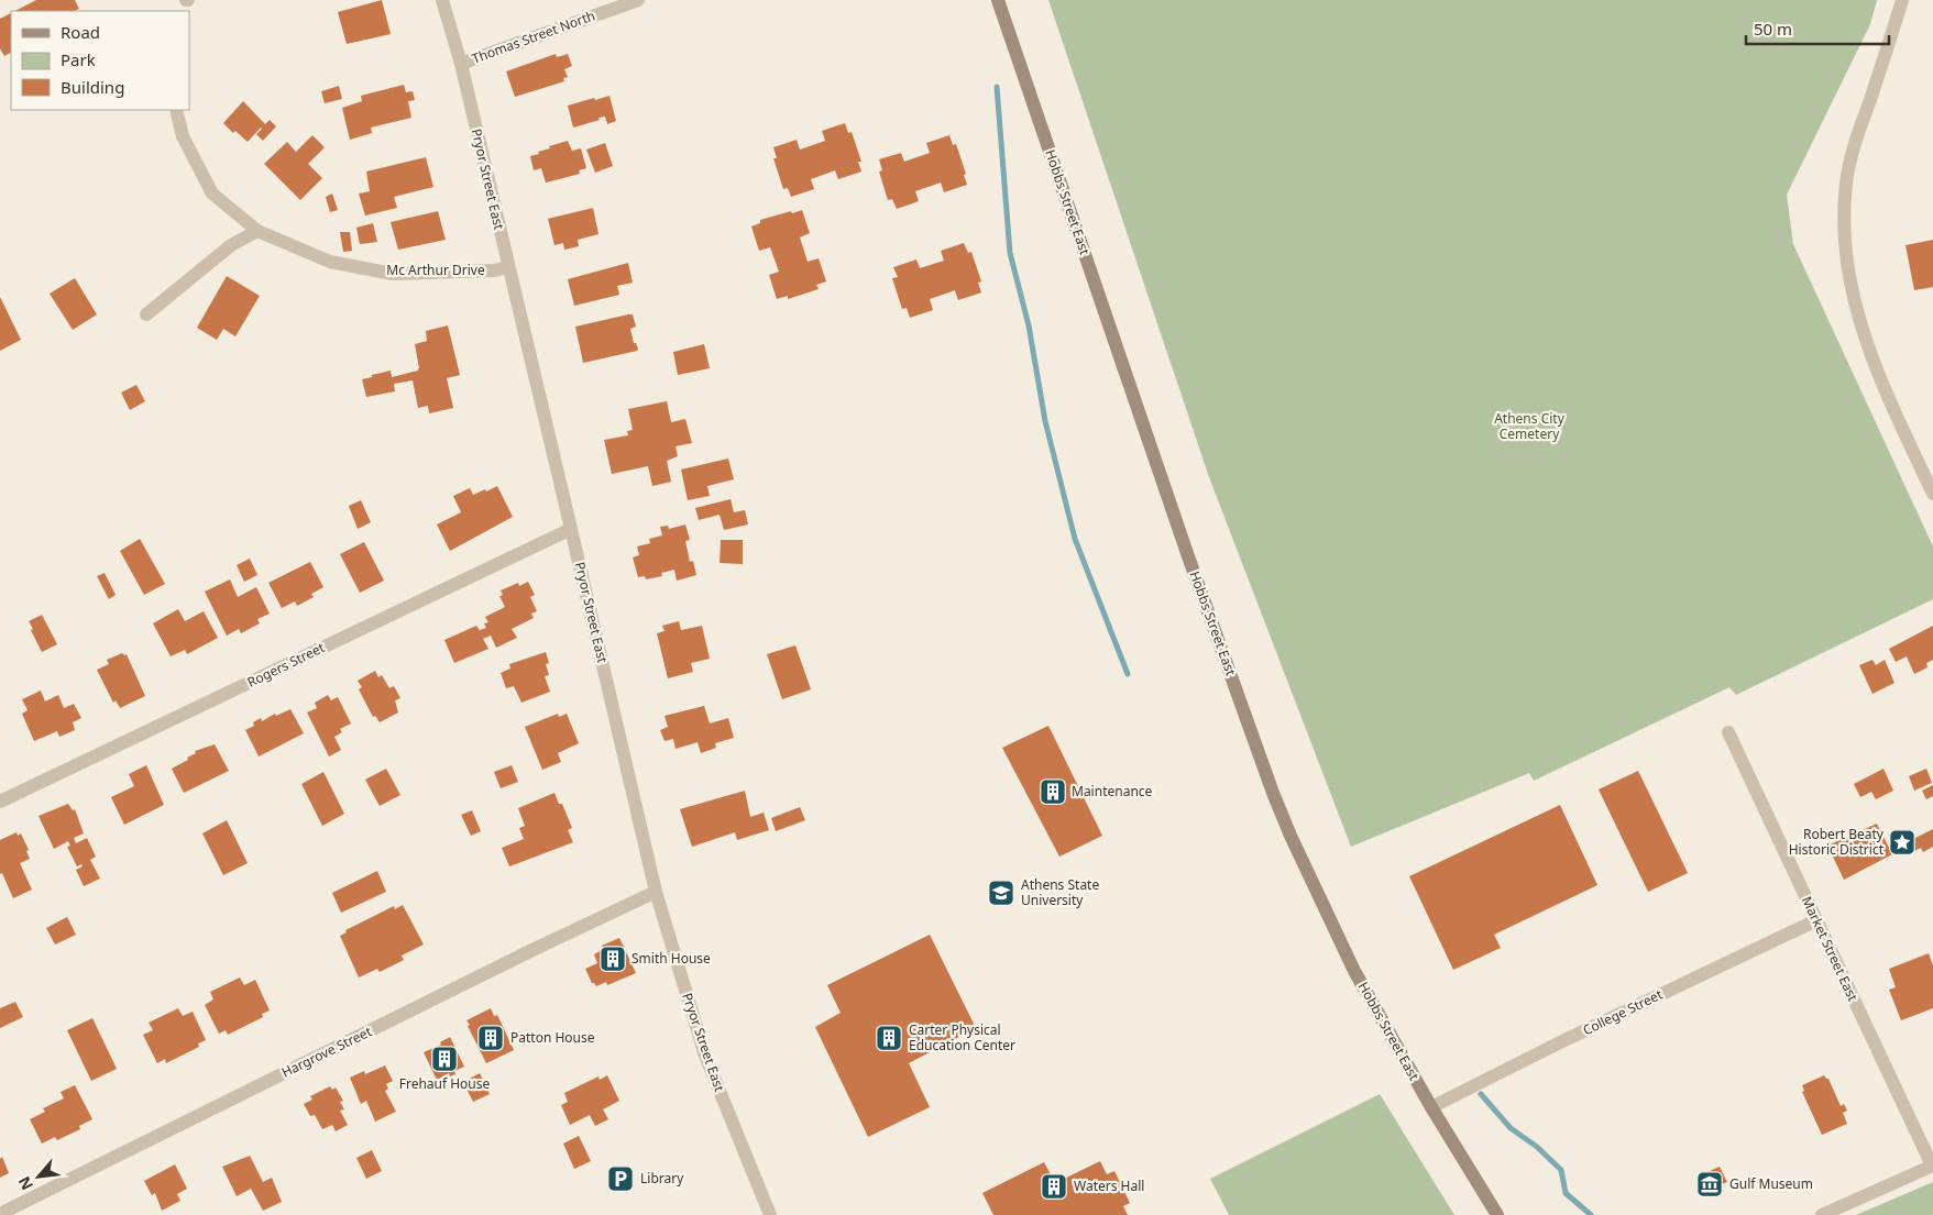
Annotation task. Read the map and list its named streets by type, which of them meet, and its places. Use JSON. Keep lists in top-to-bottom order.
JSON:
{
  "streets": {
    "main road": ["Hobbs Street East"],
    "street": [
      "Thomas Street North",
      "Pryor Street East",
      "Mc Arthur Drive",
      "Rogers Street",
      "Market Street East",
      "College Street",
      "Hargrove Street"
    ]
  },
  "crossings": [
    ["Thomas Street North", "Pryor Street East"],
    ["Pryor Street East", "Mc Arthur Drive"],
    ["Pryor Street East", "Rogers Street"],
    ["Pryor Street East", "Hargrove Street"],
    ["Hobbs Street East", "College Street"],
    ["Market Street East", "College Street"]
  ],
  "parks": ["Athens City Cemetery"],
  "places": {
    "building": [
      "Maintenance",
      "Smith House",
      "Patton House",
      "Carter Physical Education Center",
      "Frehauf House",
      "Waters Hall"
    ],
    "place": ["Robert Beaty Historic District"],
    "school or university": ["Athens State University"],
    "parking": ["Library"],
    "museum": ["Gulf Museum"]
  },
  "legend": ["Road", "Park", "Building"],
  "scale_bar": "50 m",
  "north": "bottom left"
}
